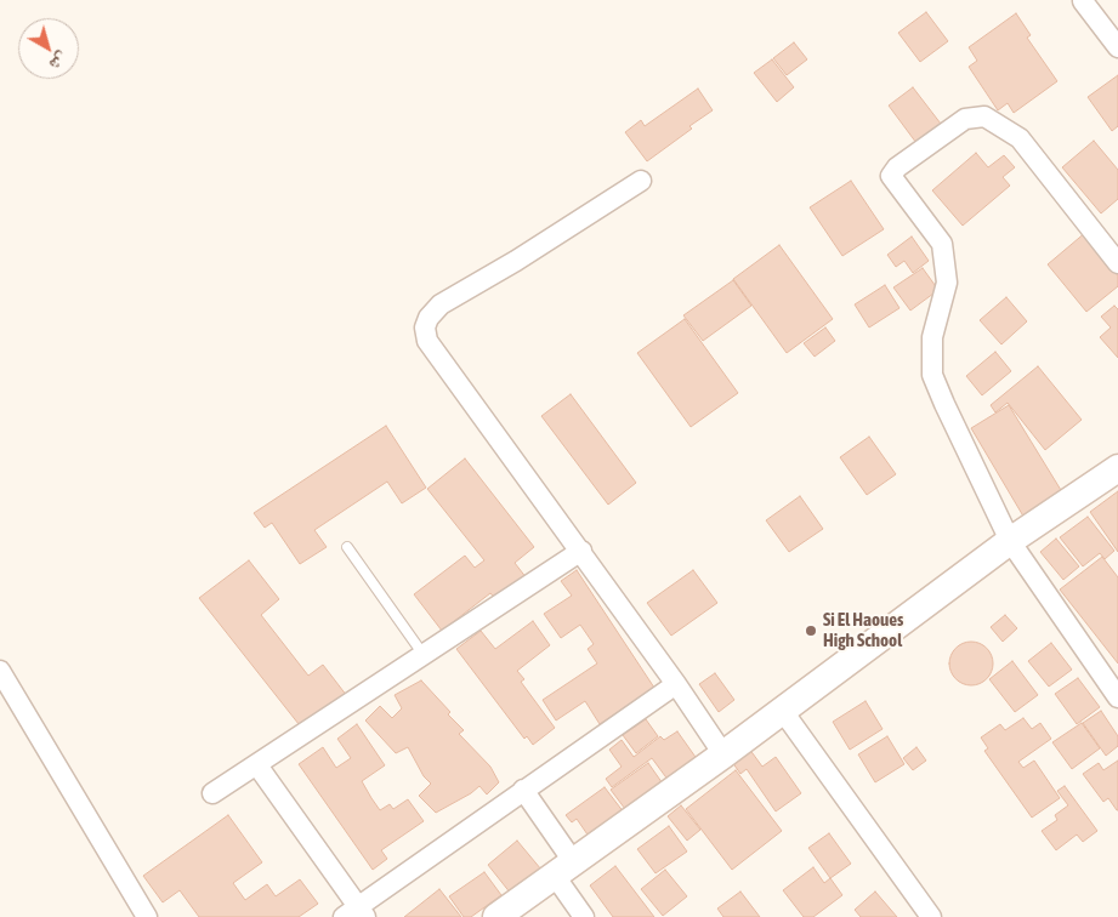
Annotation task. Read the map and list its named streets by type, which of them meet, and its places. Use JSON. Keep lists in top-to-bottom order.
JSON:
{
  "places": ["Si El Haoues High School"],
  "north": "bottom right"
}
